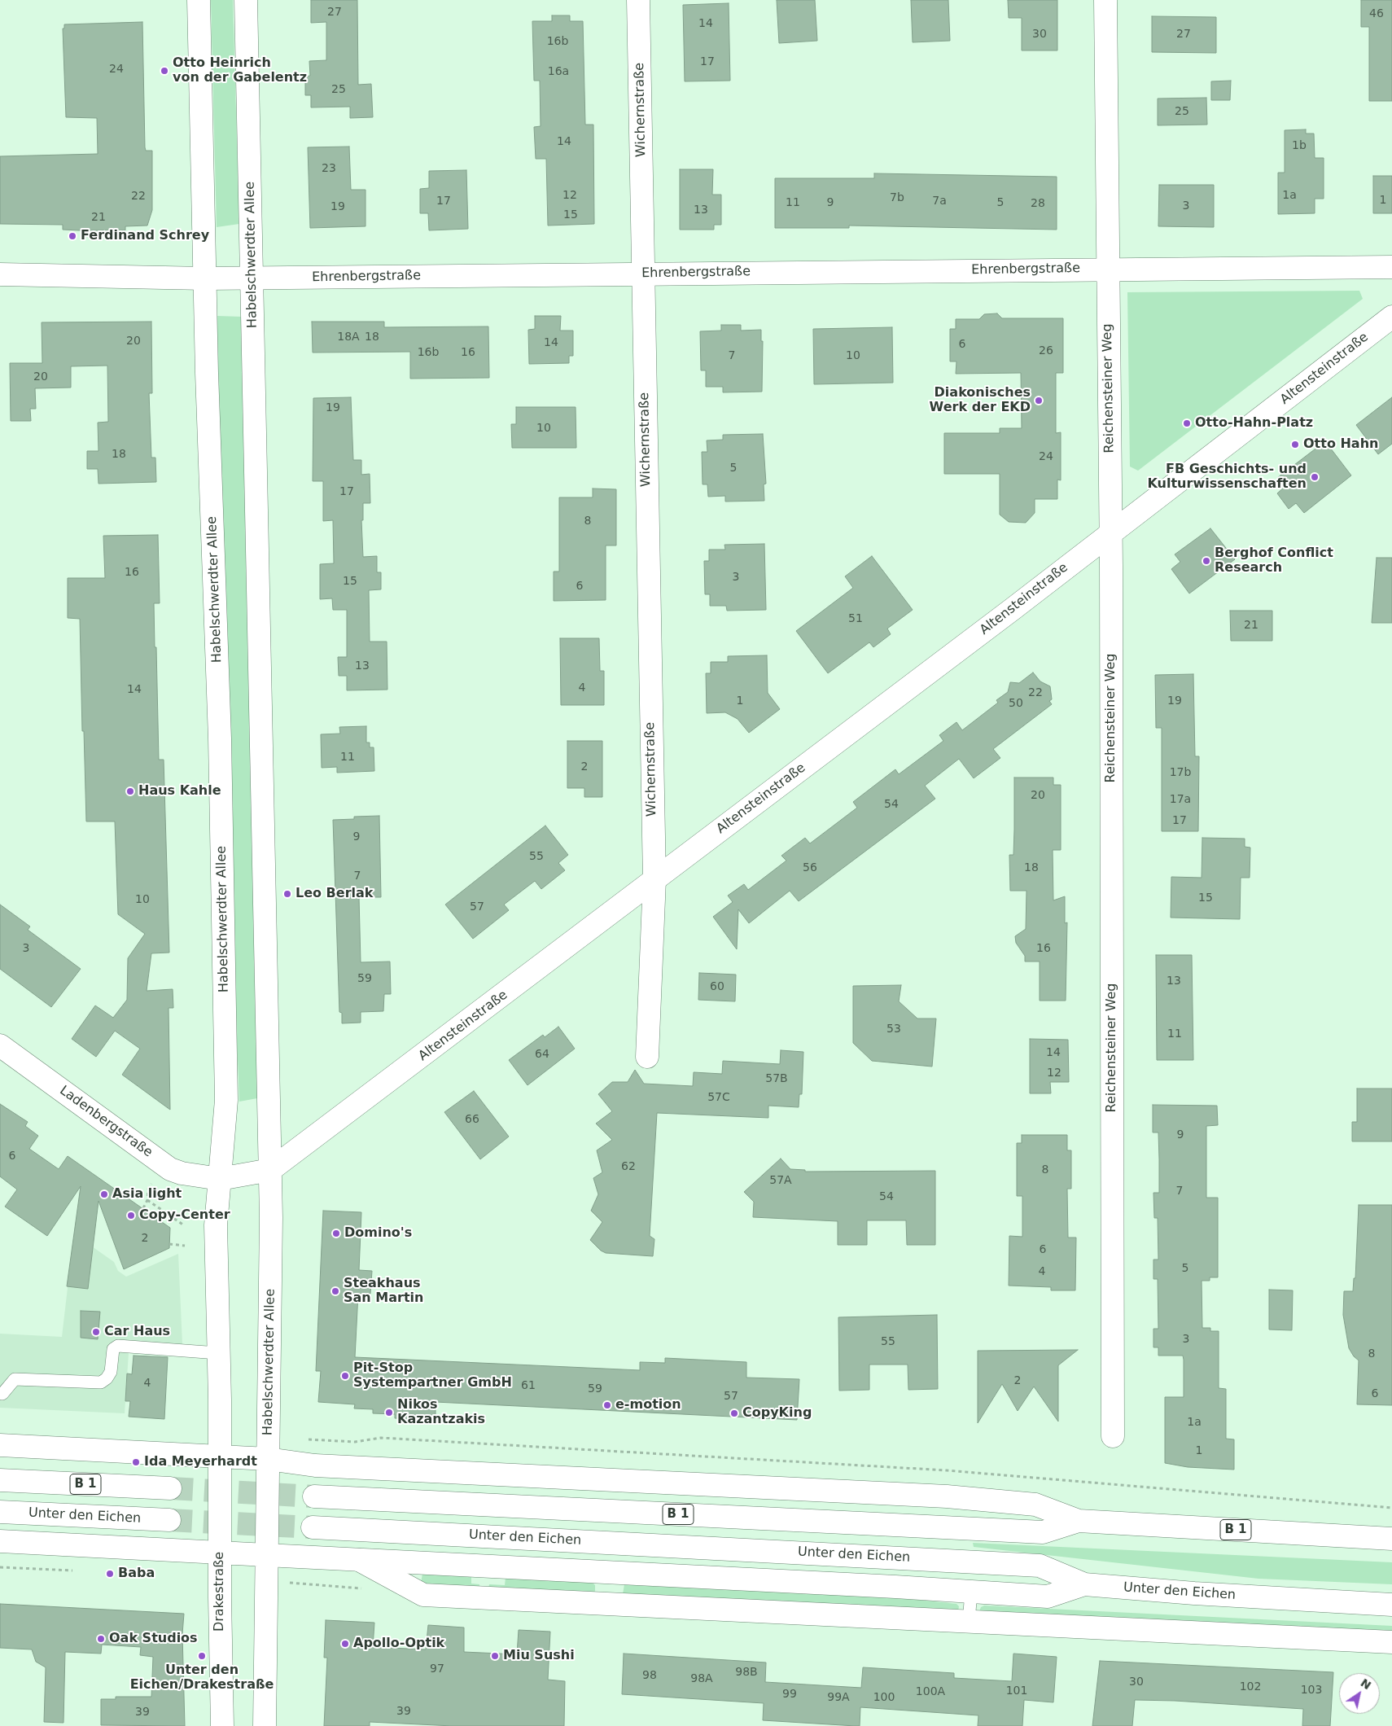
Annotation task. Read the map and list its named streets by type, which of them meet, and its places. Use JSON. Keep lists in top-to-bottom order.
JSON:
{
  "streets": {
    "main road": [
      "Wichernstraße",
      "Habelschwerdter Allee",
      "Ehrenbergstraße",
      "Altensteinstraße",
      "Reichensteiner Weg",
      "Ladenbergstraße",
      "B 1",
      "Unter den Eichen",
      "Drakestraße"
    ]
  },
  "crossings": [
    ["Wichernstraße", "Ehrenbergstraße"],
    ["Wichernstraße", "Altensteinstraße"],
    ["Habelschwerdter Allee", "Ehrenbergstraße"],
    ["Habelschwerdter Allee", "Altensteinstraße"],
    ["Habelschwerdter Allee", "Ladenbergstraße"],
    ["Habelschwerdter Allee", "Drakestraße"],
    ["Ehrenbergstraße", "Reichensteiner Weg"],
    ["Altensteinstraße", "Reichensteiner Weg"]
  ],
  "places": [
    "Otto Heinrich von der Gabelentz",
    "Ferdinand Schrey",
    "Diakonisches Werk der EKD",
    "Otto-Hahn-Platz",
    "Otto Hahn",
    "FB Geschichts- und Kulturwissenschaften",
    "Berghof Conflict Research",
    "Haus Kahle",
    "Leo Berlak",
    "Asia light",
    "Copy-Center",
    "Domino's",
    "Steakhaus San Martin",
    "Car Haus",
    "Pit-Stop Systempartner GmbH",
    "e-motion",
    "Nikos Kazantzakis",
    "CopyKing",
    "Ida Meyerhardt",
    "Baba",
    "Oak Studios",
    "Apollo-Optik",
    "Unter den Eichen/Drakestraße",
    "Miu Sushi"
  ],
  "house_numbers": [
    "27",
    "46",
    "14",
    "30",
    "27",
    "16b",
    "17",
    "24",
    "16a",
    "25",
    "25",
    "14",
    "1b",
    "23",
    "12",
    "1a",
    "22",
    "7b",
    "1",
    "17",
    "7a",
    "11",
    "9",
    "5",
    "28",
    "3",
    "19",
    "13",
    "15",
    "21",
    "18A",
    "18",
    "20",
    "14",
    "6",
    "26",
    "16b",
    "16",
    "7",
    "10",
    "20",
    "19",
    "10",
    "18",
    "24",
    "5",
    "17",
    "8",
    "16",
    "3",
    "15",
    "6",
    "51",
    "21",
    "13",
    "4",
    "14",
    "22",
    "1",
    "19",
    "50",
    "11",
    "2",
    "17b",
    "20",
    "17a",
    "54",
    "17",
    "9",
    "55",
    "56",
    "18",
    "7",
    "15",
    "10",
    "57",
    "3",
    "16",
    "59",
    "13",
    "60",
    "53",
    "11",
    "14",
    "64",
    "12",
    "57B",
    "57C",
    "66",
    "9",
    "6",
    "62",
    "8",
    "57A",
    "7",
    "54",
    "2",
    "6",
    "5",
    "4",
    "3",
    "55",
    "8",
    "2",
    "4",
    "61",
    "59",
    "6",
    "57",
    "1a",
    "1",
    "97",
    "98B",
    "98",
    "98A",
    "30",
    "102",
    "103",
    "101",
    "100A",
    "99",
    "99A",
    "100",
    "39",
    "39"
  ],
  "north": "top right"
}
